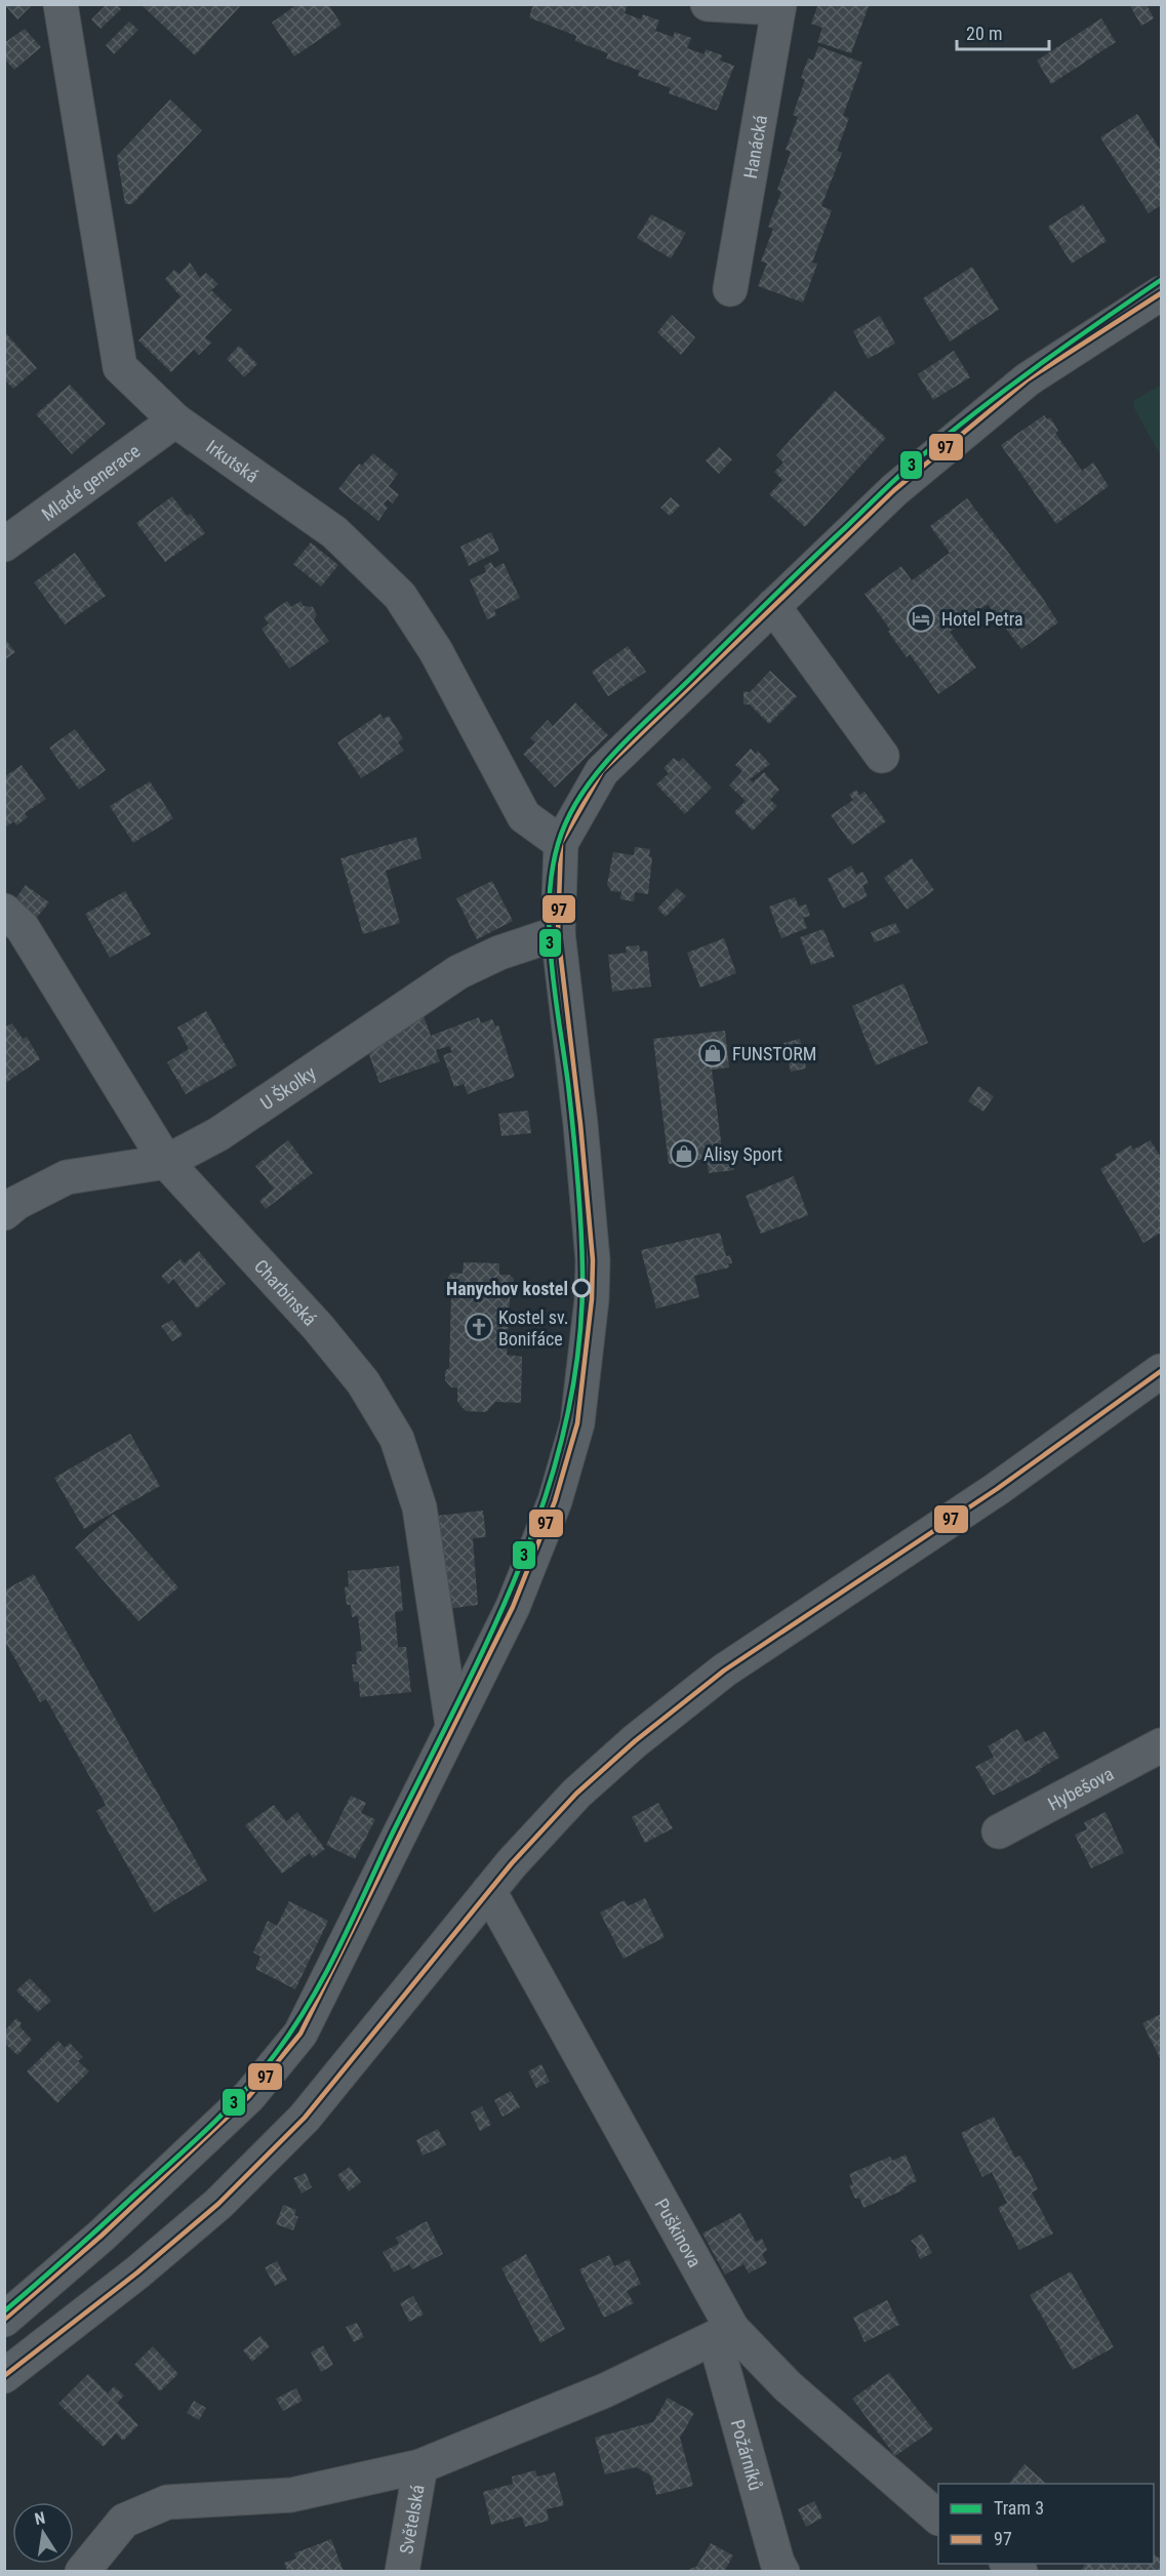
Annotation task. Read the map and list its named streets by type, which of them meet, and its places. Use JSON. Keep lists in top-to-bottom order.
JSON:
{
  "streets": {
    "street": [
      "Hanácká",
      "Irkutská",
      "Mladé generace",
      "U Školky",
      "Charbinská",
      "Hybešova",
      "Puškinova",
      "Požárníků",
      "Světelská"
    ]
  },
  "crossings": [
    ["Irkutská", "Mladé generace"],
    ["U Školky", "Charbinská"],
    ["Puškinova", "Požárníků"]
  ],
  "places": {
    "hotel": ["Hotel Petra"],
    "shop": ["FUNSTORM", "Alisy Sport"],
    "other": ["Hanychov kostel"],
    "church": ["Kostel sv. Bonifáce"]
  },
  "lines": ["tram line 3", "transit line 97"],
  "legend": ["Tram 3", "97"],
  "scale_bar": "20 m",
  "north": "top"
}
